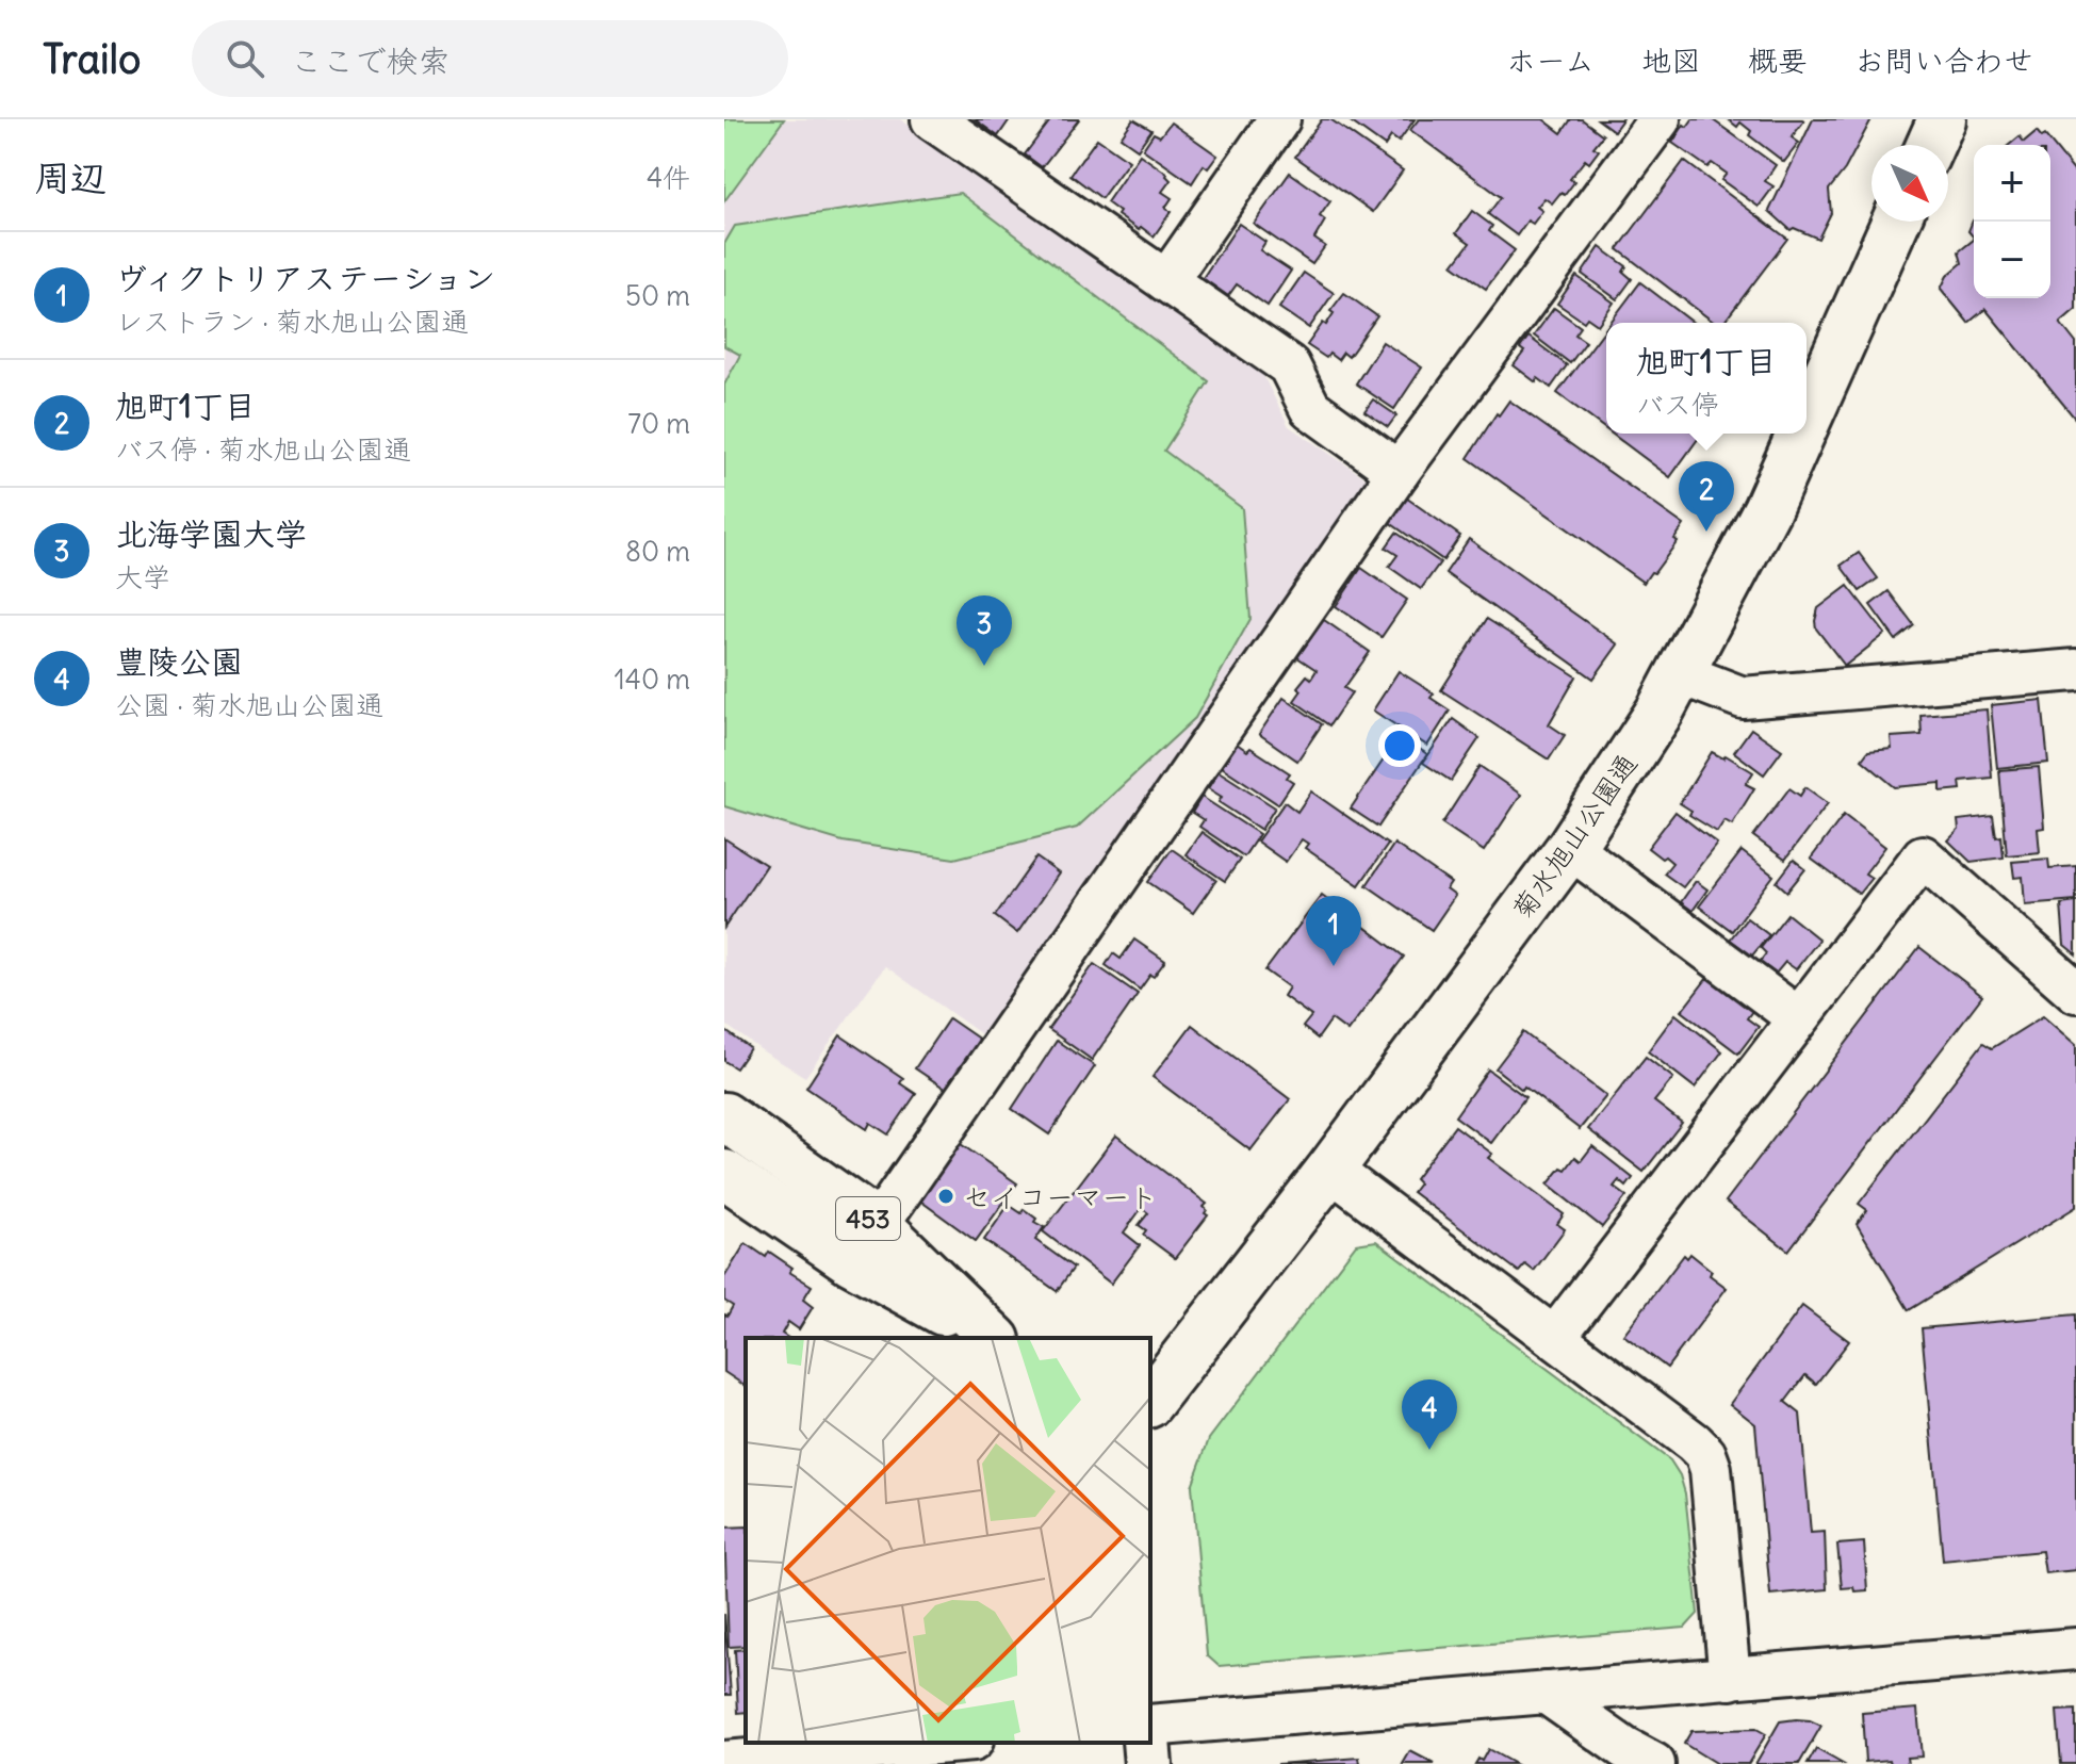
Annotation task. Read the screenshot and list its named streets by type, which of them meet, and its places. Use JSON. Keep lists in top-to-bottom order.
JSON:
{
  "streets": {
    "main road": ["菊水旭山公園通", "453"]
  },
  "places": ["セイコーマート"],
  "north": "bottom right",
  "page": {
    "header": "Trailo",
    "search": "ここで検索",
    "nav": [
      "ホーム",
      "地図",
      "概要",
      "お問い合わせ"
    ],
    "heading": ["周辺", "4件"],
    "map_buttons": ["+", "−"],
    "list": [
      {
        "mark": "1",
        "name": "ヴィクトリアステーション",
        "note": "レストラン · 菊水旭山公園通",
        "value": "50 m"
      },
      {
        "mark": "2",
        "name": "旭町1丁目",
        "note": "バス停 · 菊水旭山公園通",
        "value": "70 m"
      },
      {
        "mark": "3",
        "name": "北海学園大学",
        "note": "大学",
        "value": "80 m"
      },
      {
        "mark": "4",
        "name": "豊陵公園",
        "note": "公園 · 菊水旭山公園通",
        "value": "140 m"
      }
    ],
    "popup": ["旭町1丁目", "バス停"],
    "pins": [
      "2",
      "3",
      "1",
      "4"
    ]
  }
}
